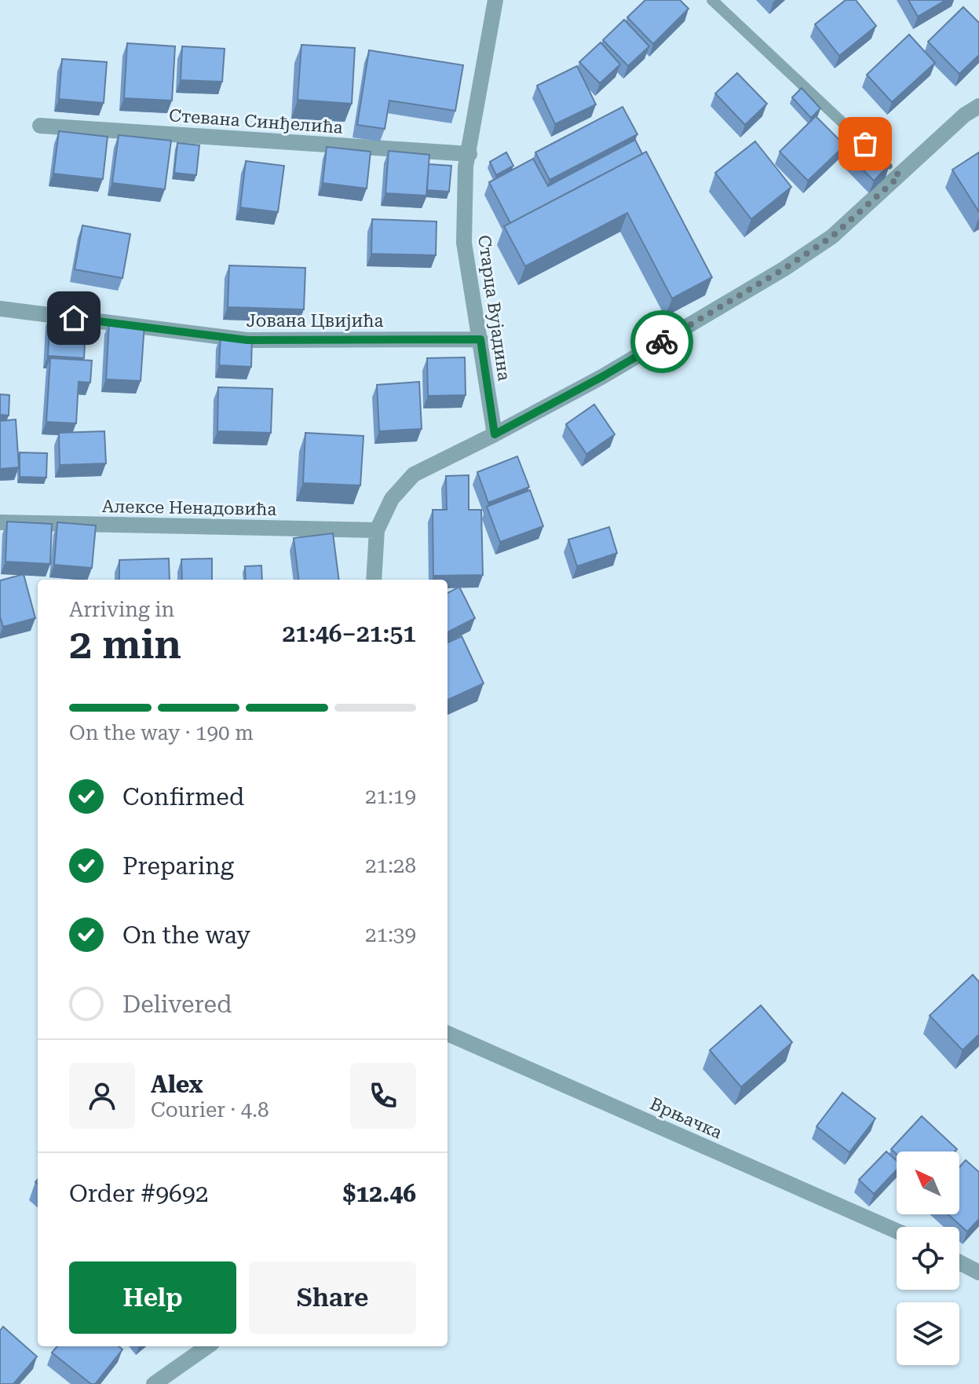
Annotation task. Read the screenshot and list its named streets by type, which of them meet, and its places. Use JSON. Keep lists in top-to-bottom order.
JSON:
{
  "streets": {
    "street": [
      "Стевана Синђелића",
      "Старца Вујадина",
      "Јована Цвијића",
      "Алексе Ненадовића",
      "Врњачка"
    ]
  },
  "crossings": [
    ["Стевана Синђелића", "Старца Вујадина"],
    ["Старца Вујадина", "Јована Цвијића"]
  ],
  "north": "top left",
  "page": {
    "heading": ["2 min", "Arriving in", "21:46–21:51"],
    "panel": [
      "Alex",
      "Courier · 4.8",
      "Order #9692",
      "$12.46"
    ],
    "bar": "On the way · 190 m",
    "list": [
      ["Confirmed", "21:19"],
      ["Preparing", "21:28"],
      ["On the way", "21:39"],
      "Delivered"
    ],
    "buttons": ["Help", "Share"]
  }
}
